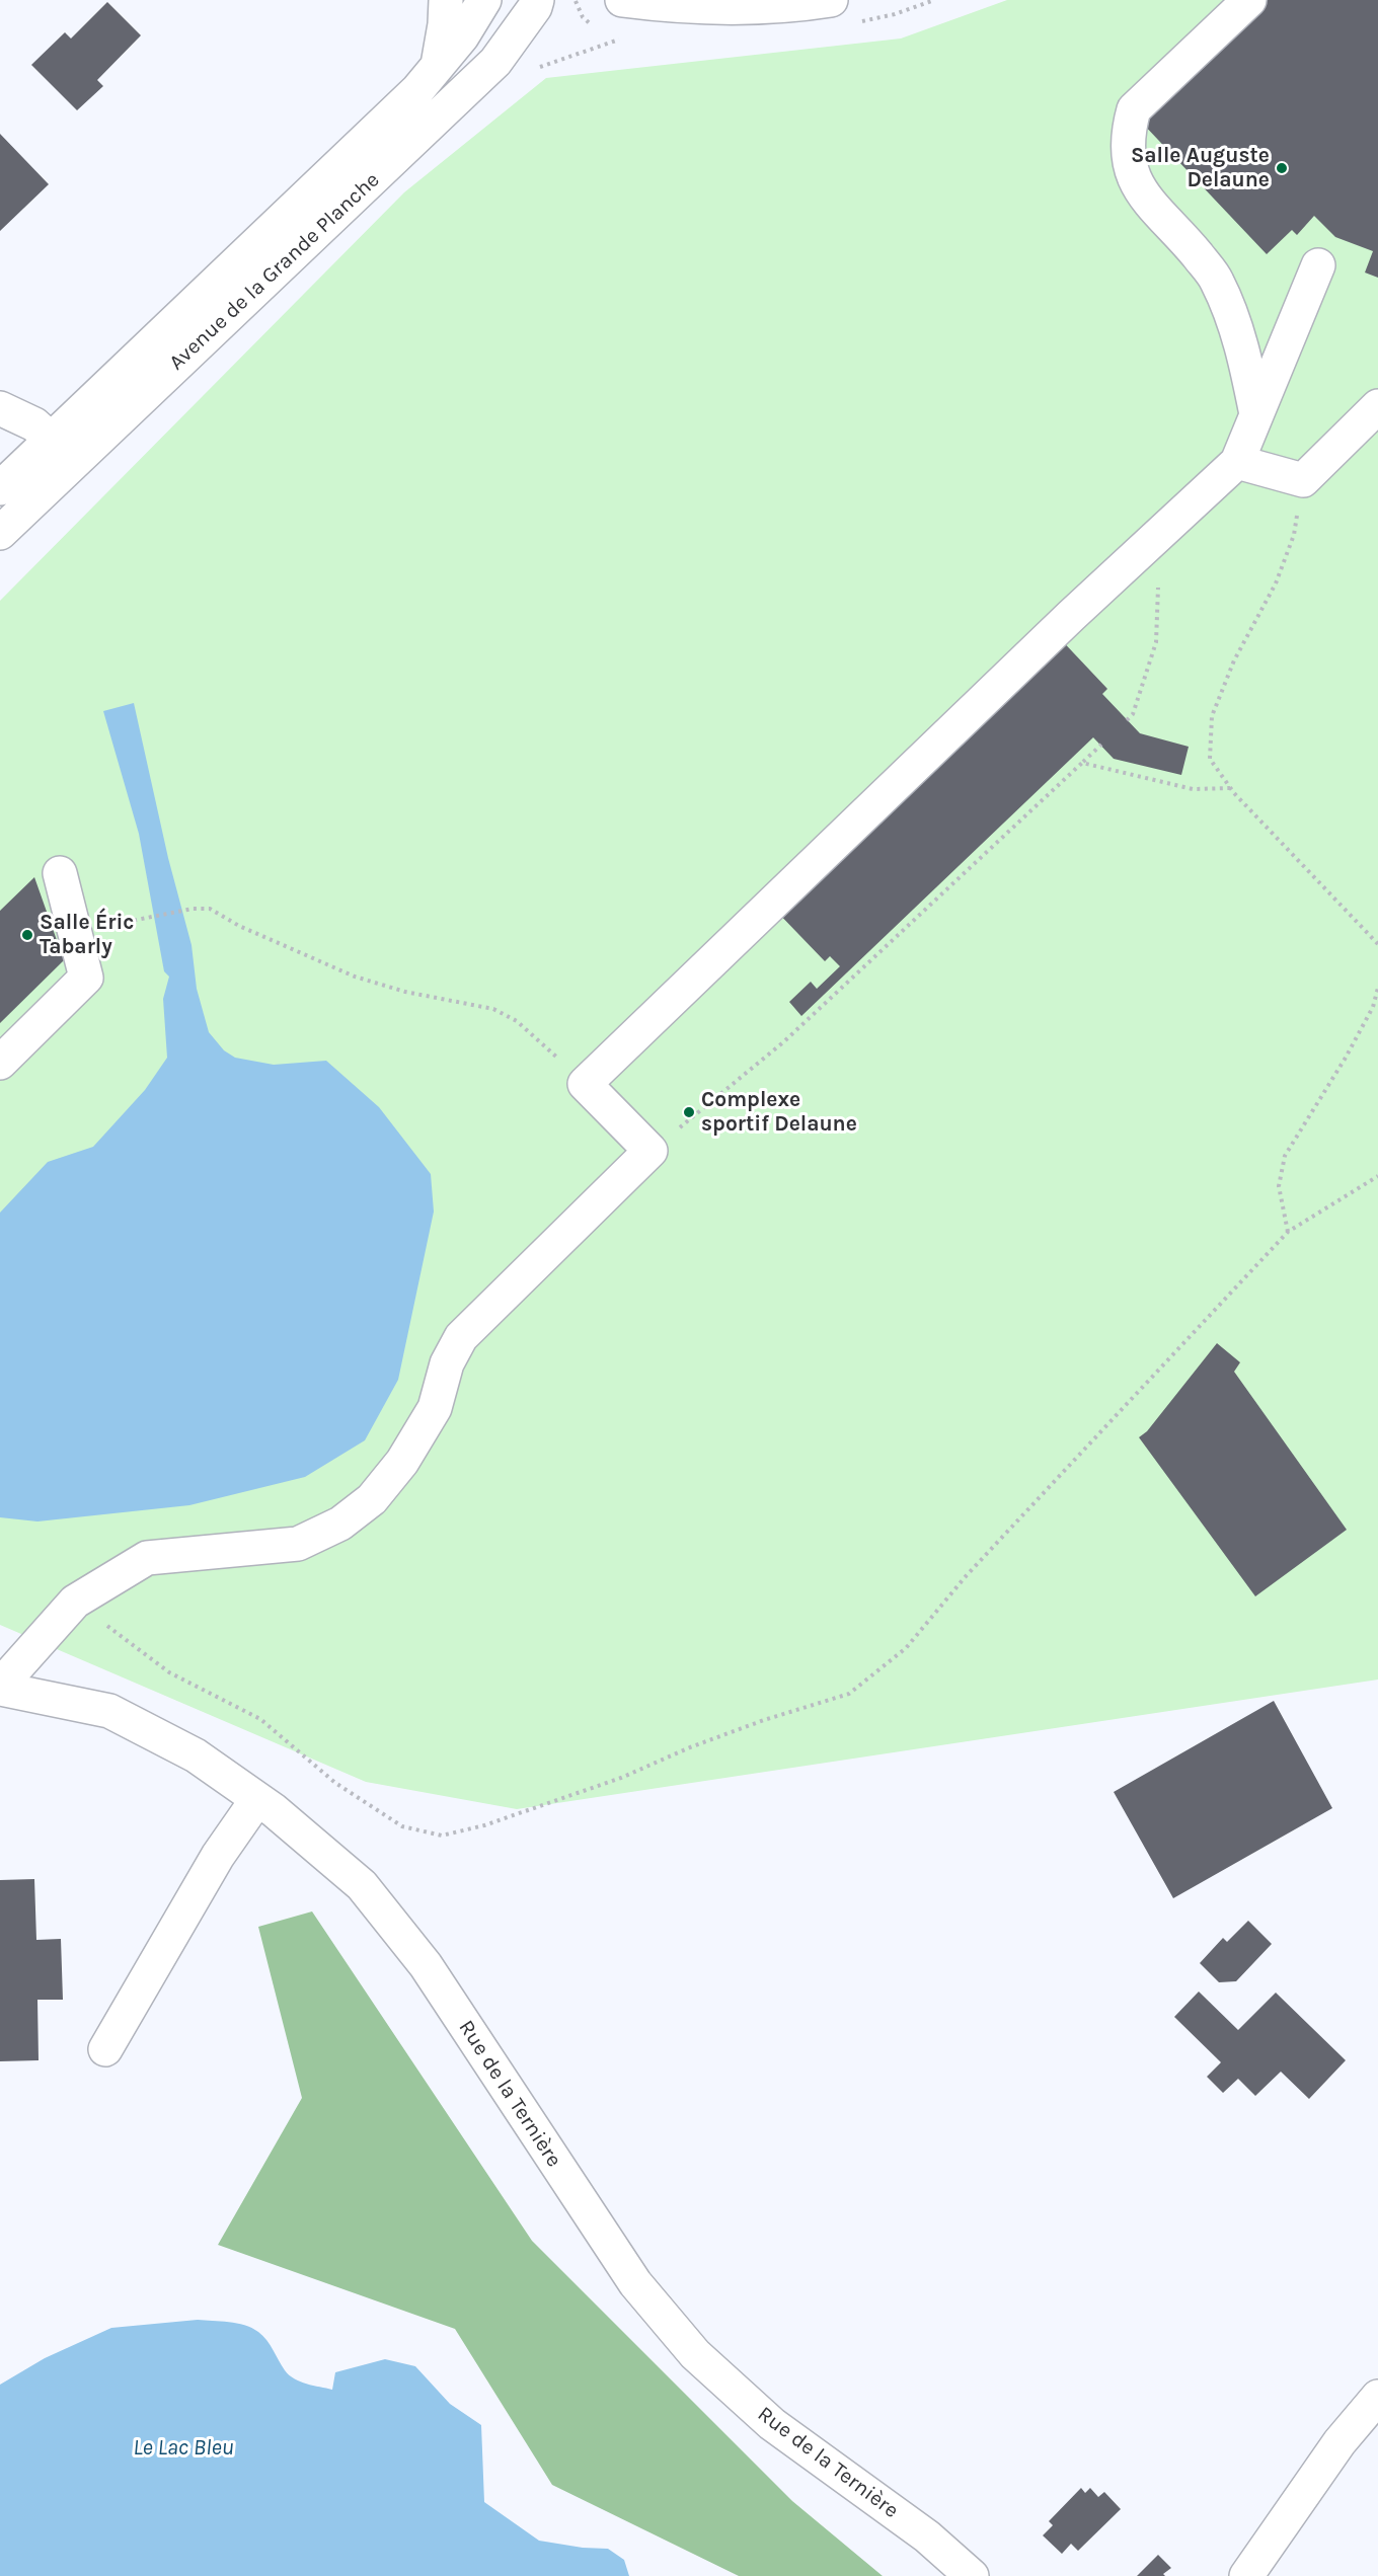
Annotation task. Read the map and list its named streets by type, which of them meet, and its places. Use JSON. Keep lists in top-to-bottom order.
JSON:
{
  "streets": {
    "street": ["Avenue de la Grande Planche", "Rue de la Ternière"]
  },
  "water": ["Le Lac Bleu"],
  "places": ["Salle Auguste Delaune", "Salle Éric Tabarly", "Complexe sportif Delaune"]
}
